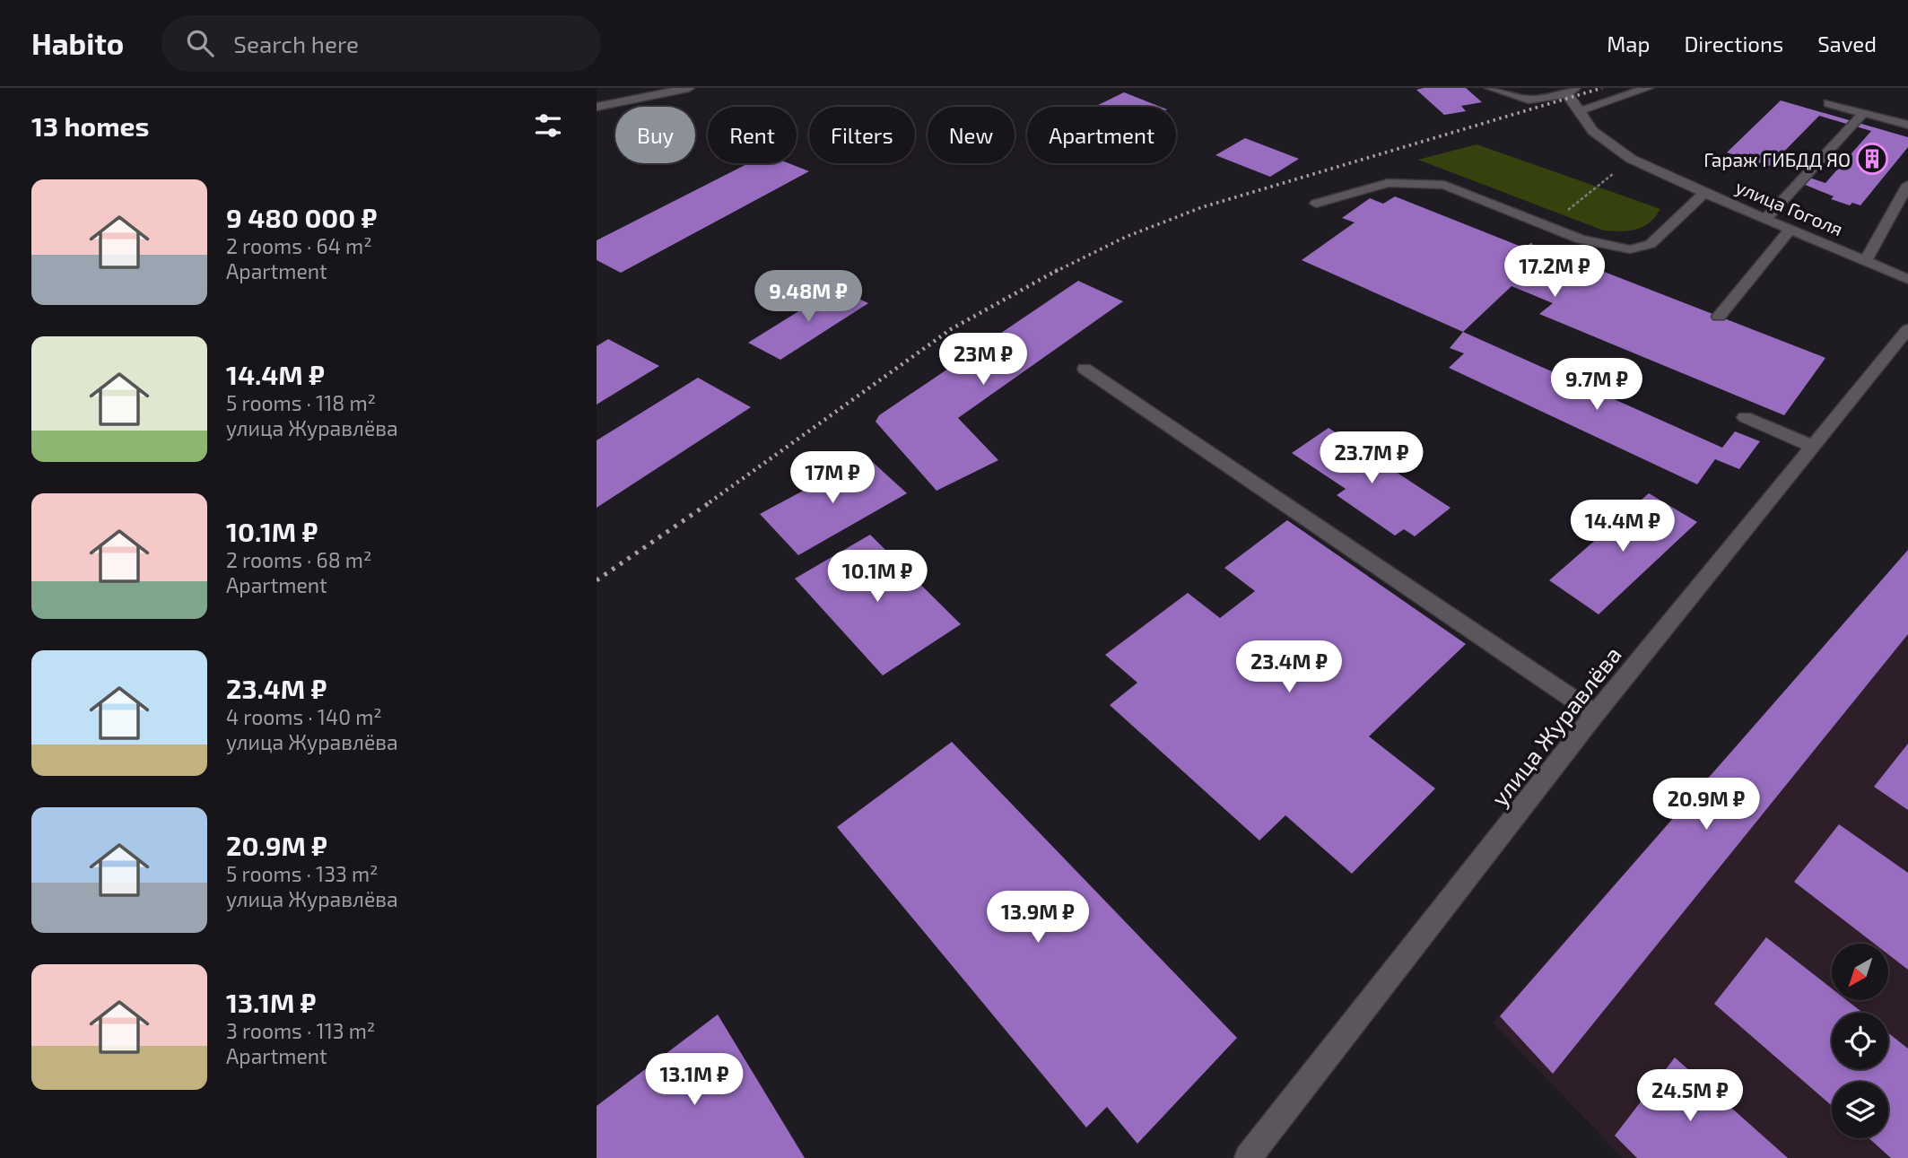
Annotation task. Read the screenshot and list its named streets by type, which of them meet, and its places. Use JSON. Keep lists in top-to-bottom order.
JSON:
{
  "streets": {
    "street": ["улица Гоголя", "улица Журавлёва"]
  },
  "places": {
    "building": ["Гараж ГИБДД ЯО"]
  },
  "north": "bottom left",
  "page": {
    "header": "Habito",
    "search": "Search here",
    "nav": ["Map", "Directions", "Saved"],
    "heading": "13 homes",
    "chip": [
      "Buy",
      "Rent",
      "Filters",
      "New",
      "Apartment"
    ],
    "list": [
      {
        "name": "9 480 000 ₽",
        "note": "2 rooms · 64 m² · Apartment"
      },
      {
        "name": "14.4M ₽",
        "note": "5 rooms · 118 m² · улица Журавлёва"
      },
      {
        "name": "10.1M ₽",
        "note": "2 rooms · 68 m² · Apartment"
      },
      {
        "name": "23.4M ₽",
        "note": "4 rooms · 140 m² · улица Журавлёва"
      },
      {
        "name": "20.9M ₽",
        "note": "5 rooms · 133 m² · улица Журавлёва"
      },
      {
        "name": "13.1M ₽",
        "note": "3 rooms · 113 m² · Apartment"
      }
    ],
    "price": [
      "17.2M ₽",
      "9.48M ₽",
      "23M ₽",
      "9.7M ₽",
      "23.7M ₽",
      "17M ₽",
      "14.4M ₽",
      "10.1M ₽",
      "23.4M ₽",
      "20.9M ₽",
      "13.9M ₽",
      "13.1M ₽",
      "24.5M ₽"
    ]
  }
}
